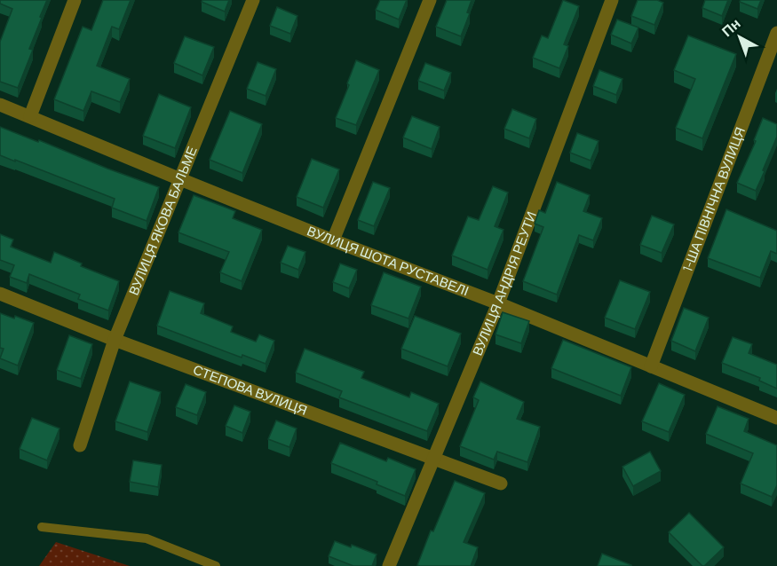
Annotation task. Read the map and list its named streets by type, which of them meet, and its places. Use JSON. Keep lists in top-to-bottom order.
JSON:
{
  "streets": {
    "street": [
      "1-ША ПІВНІЧНА ВУЛИЦЯ",
      "ВУЛИЦЯ ЯКОВА БАЛЬМЕ",
      "ВУЛИЦЯ ШОТА РУСТАВЕЛІ",
      "ВУЛИЦЯ АНДРІЯ РЕУТИ",
      "СТЕПОВА ВУЛИЦЯ"
    ]
  },
  "crossings": [
    ["1-ША ПІВНІЧНА ВУЛИЦЯ", "ВУЛИЦЯ ШОТА РУСТАВЕЛІ"],
    ["ВУЛИЦЯ ЯКОВА БАЛЬМЕ", "ВУЛИЦЯ ШОТА РУСТАВЕЛІ"],
    ["ВУЛИЦЯ ЯКОВА БАЛЬМЕ", "СТЕПОВА ВУЛИЦЯ"],
    ["ВУЛИЦЯ ШОТА РУСТАВЕЛІ", "ВУЛИЦЯ АНДРІЯ РЕУТИ"],
    ["ВУЛИЦЯ АНДРІЯ РЕУТИ", "СТЕПОВА ВУЛИЦЯ"]
  ],
  "north": "top left"
}
